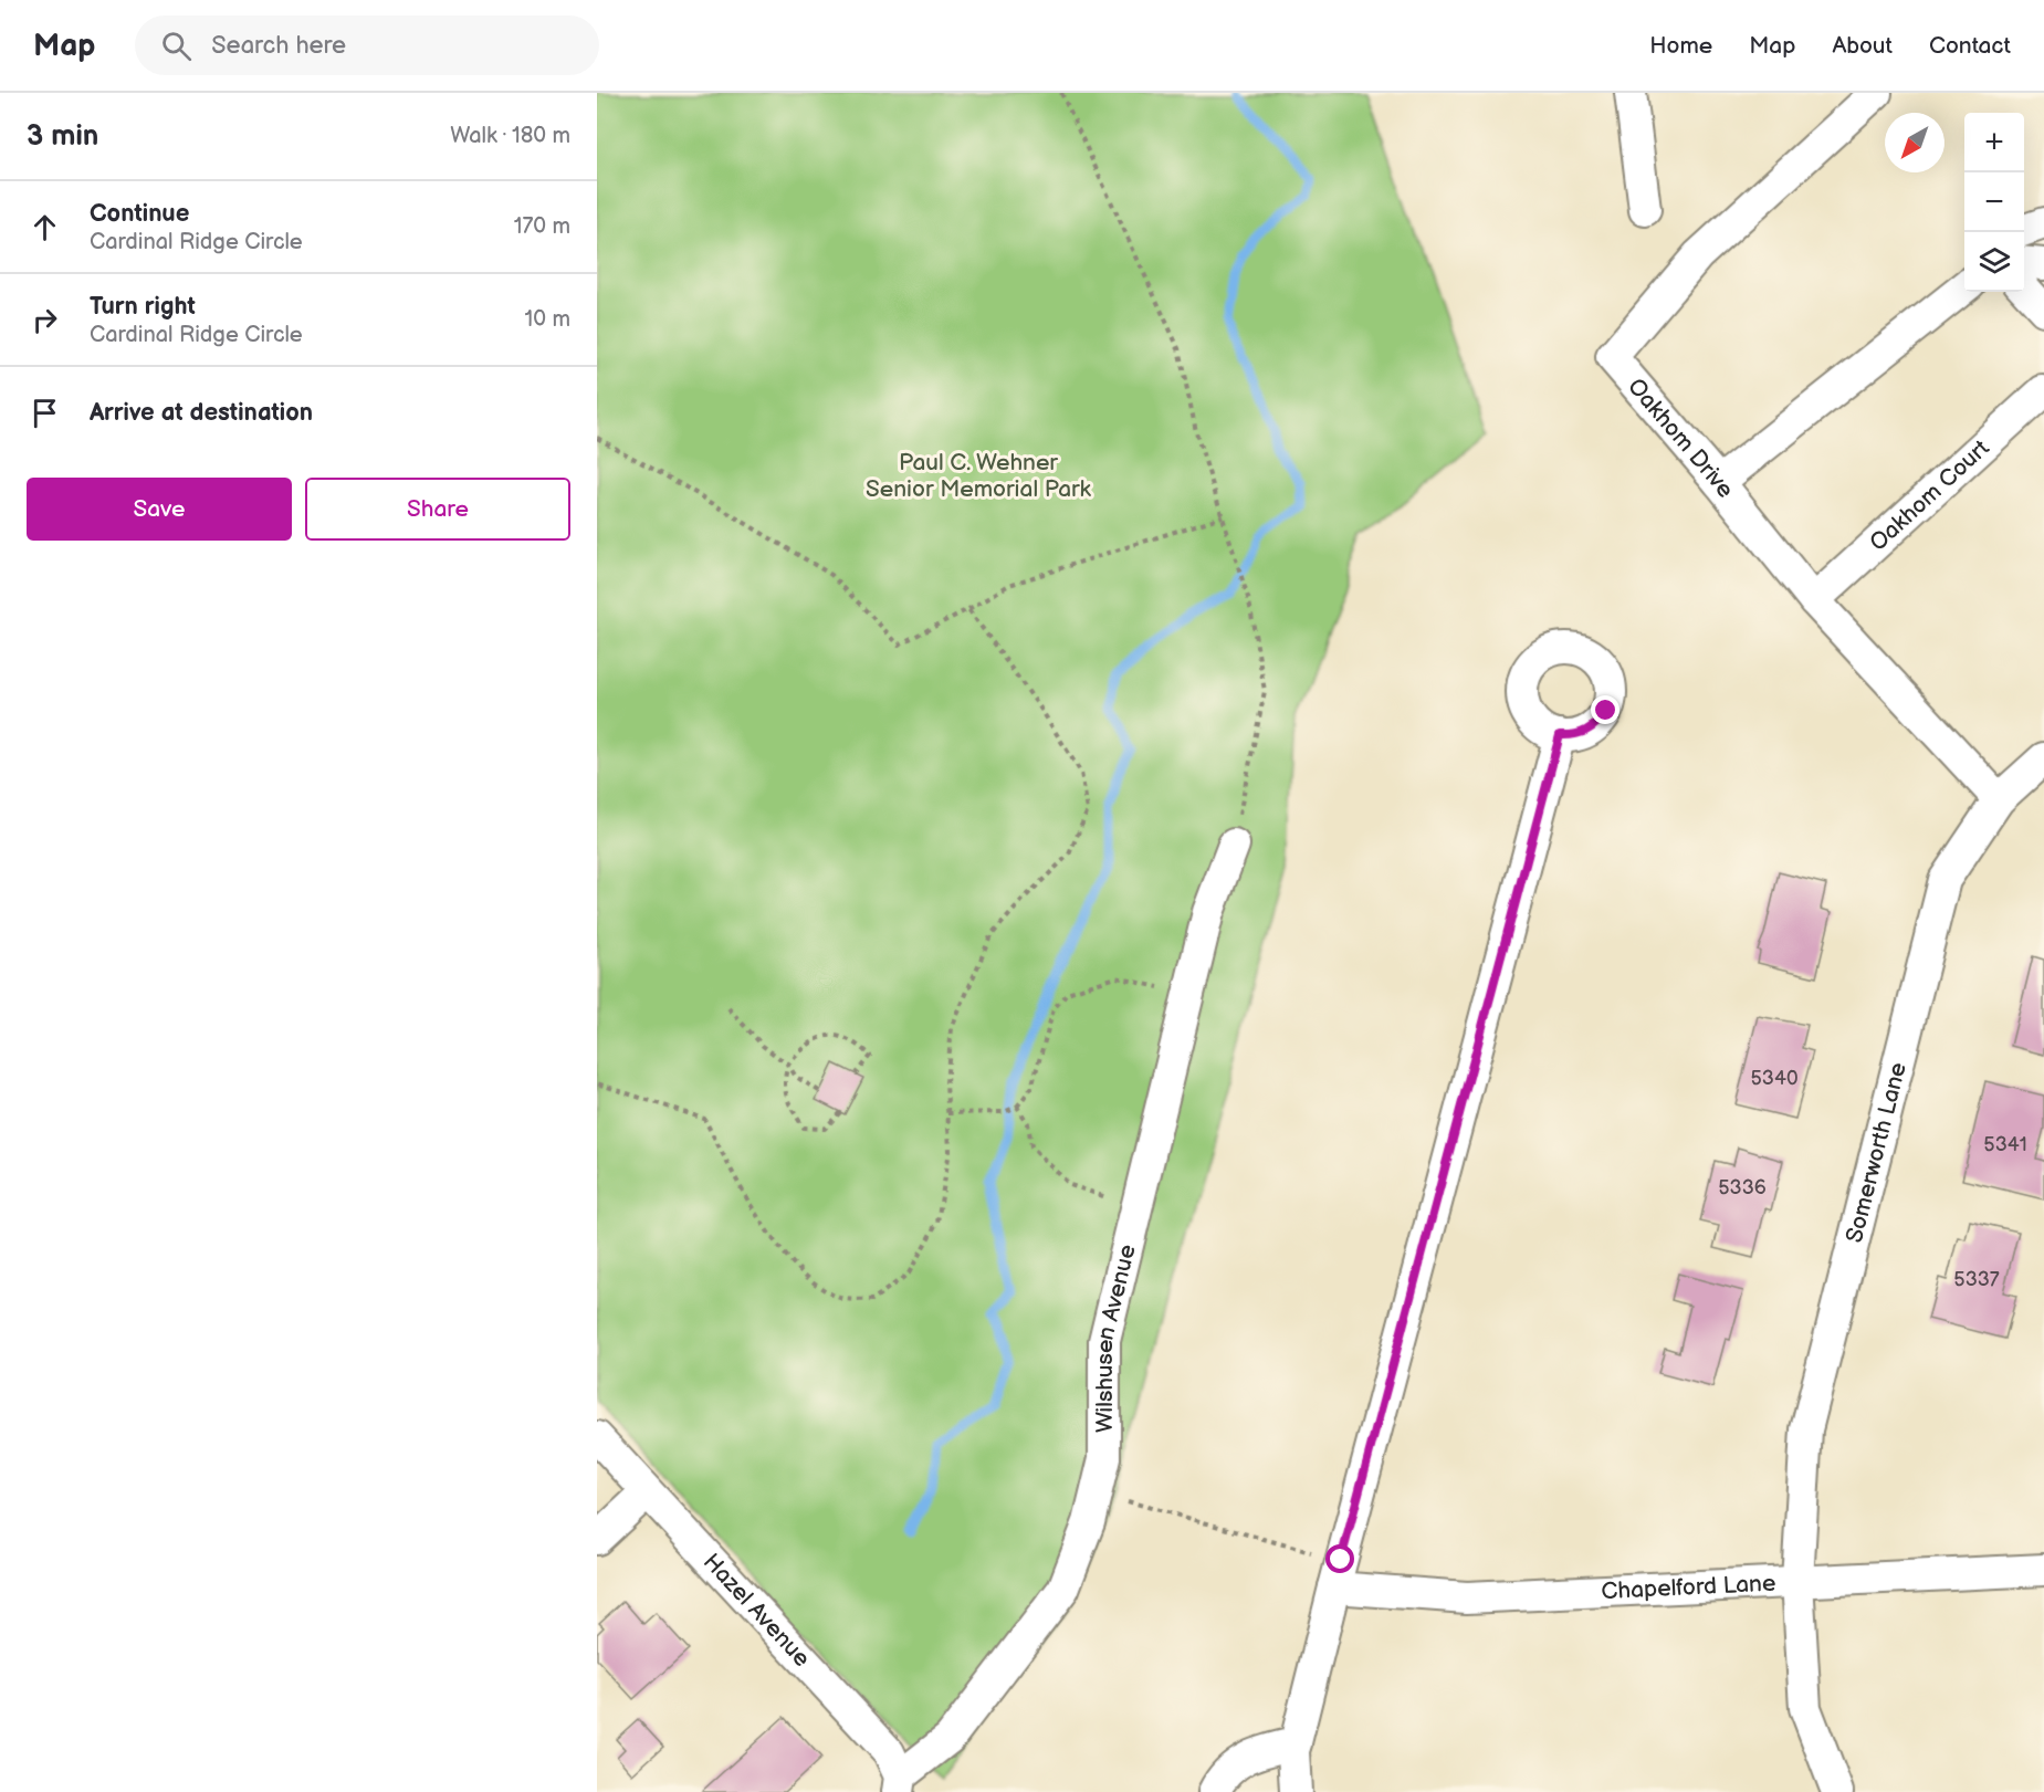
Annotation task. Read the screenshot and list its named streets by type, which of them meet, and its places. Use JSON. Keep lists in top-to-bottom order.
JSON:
{
  "streets": {
    "street": [
      "Oakhom Drive",
      "Oakhom Court",
      "Somerworth Lane",
      "Wilshusen Avenue",
      "Chapelford Lane",
      "Hazel Avenue"
    ]
  },
  "crossings": [
    ["Oakhom Drive", "Oakhom Court"],
    ["Oakhom Drive", "Somerworth Lane"],
    ["Somerworth Lane", "Chapelford Lane"],
    ["Wilshusen Avenue", "Hazel Avenue"]
  ],
  "parks": ["Paul C. Wehner Senior Memorial Park"],
  "house_numbers": [
    "5340",
    "5341",
    "5336",
    "5337"
  ],
  "north": "bottom left",
  "page": {
    "header": "Map",
    "search": "Search here",
    "nav": [
      "Home",
      "Map",
      "About",
      "Contact"
    ],
    "heading": ["3 min", "Walk · 180 m"],
    "map_buttons": ["+", "−"],
    "list": [
      ["Continue", "Cardinal Ridge Circle", "170 m"],
      ["Turn right", "Cardinal Ridge Circle", "10 m"],
      "Arrive at destination"
    ],
    "buttons": ["Save", "Share"]
  }
}
